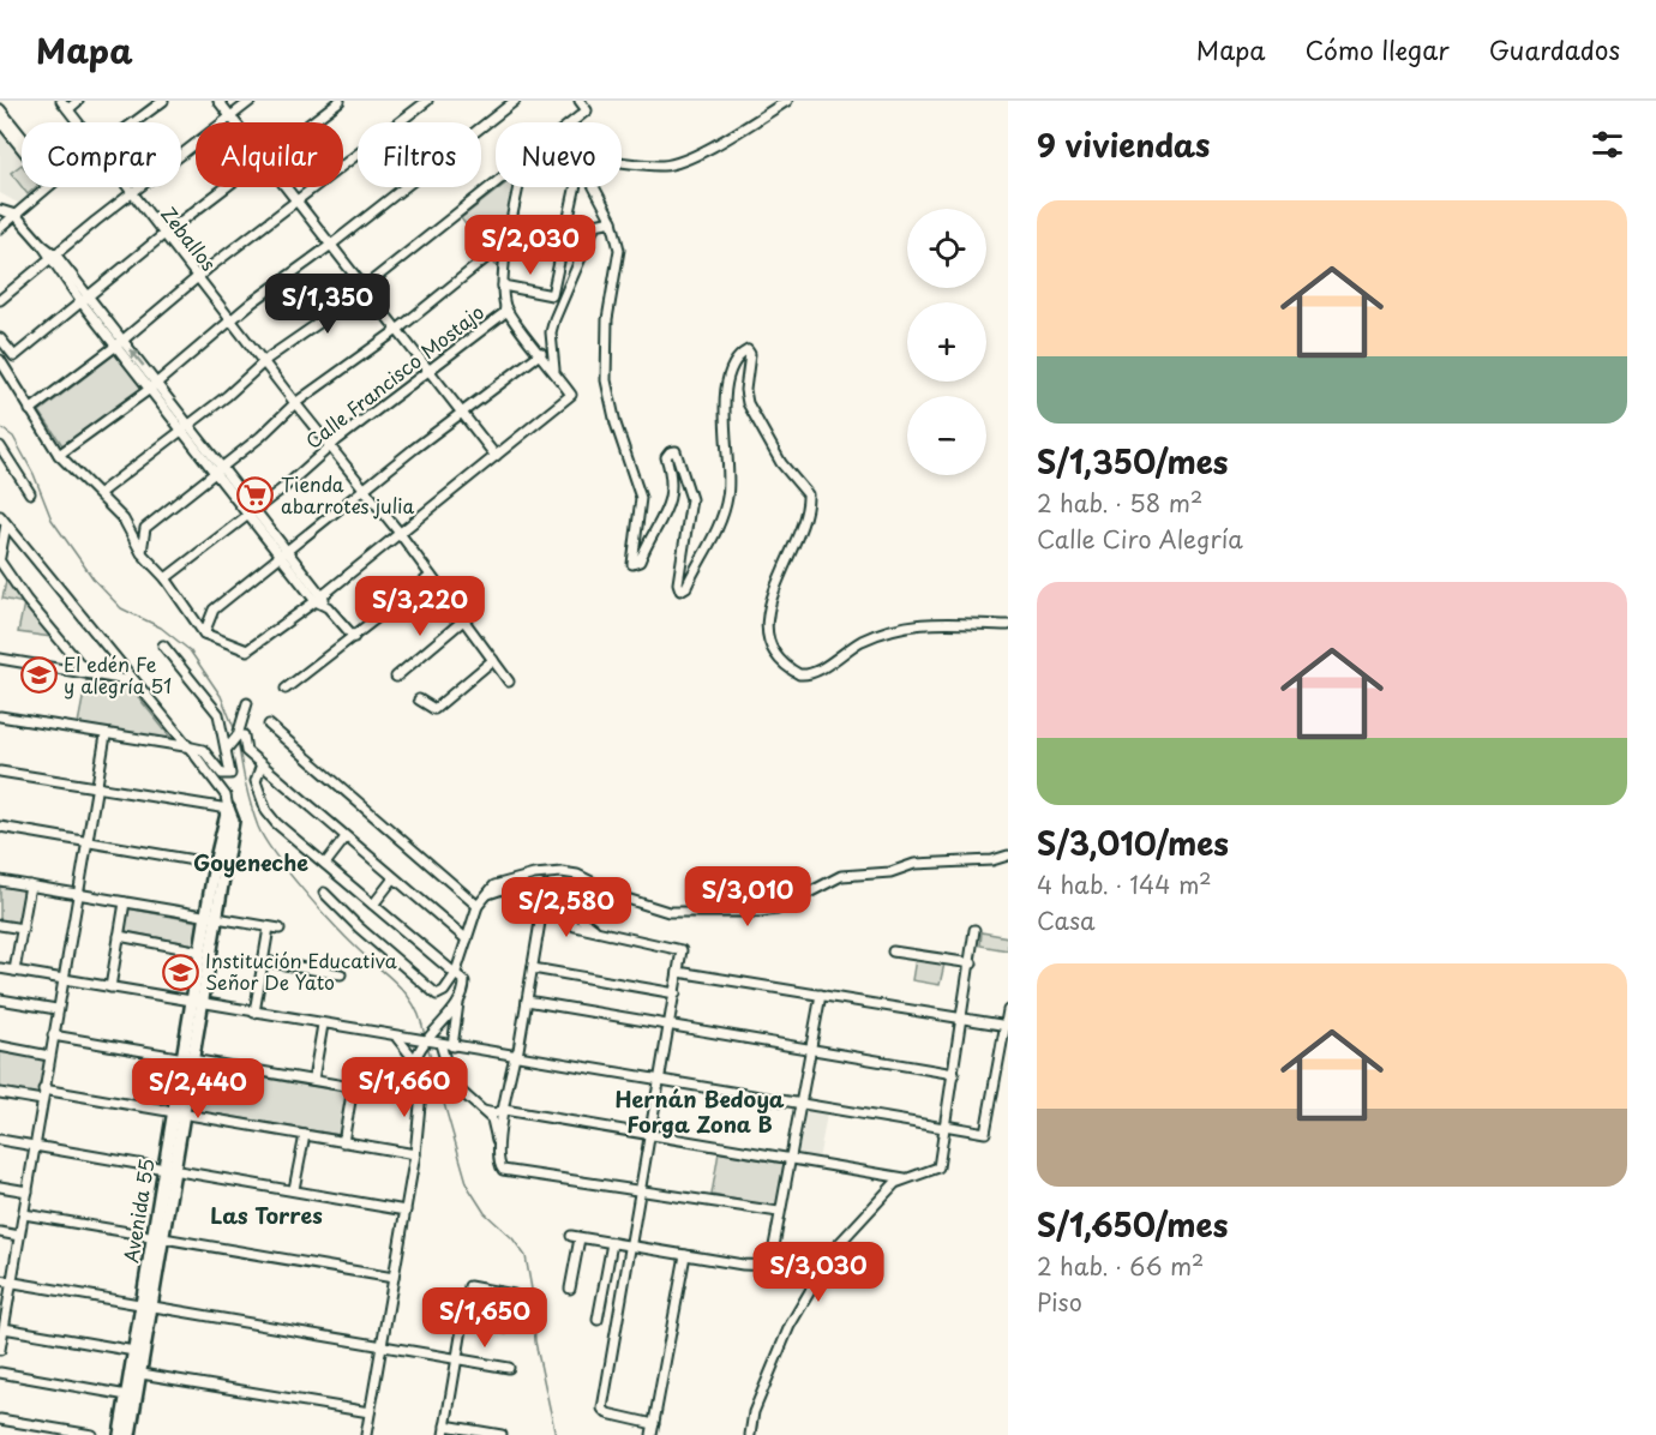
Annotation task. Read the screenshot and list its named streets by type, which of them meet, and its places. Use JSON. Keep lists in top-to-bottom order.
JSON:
{
  "streets": {
    "street": ["Zeballos", "Calle Francisco Mostajo", "Avenida 55"]
  },
  "crossings": [
    ["Zeballos", "Calle Francisco Mostajo"]
  ],
  "districts": ["Goyeneche", "Hernán Bedoya Forga Zona B", "Las Torres"],
  "places": {
    "supermarket": ["Tienda abarrotes julia"],
    "school or university": ["El edén Fe y alegría 51", "Institución Educativa Señor De Yato"]
  },
  "page": {
    "header": "Mapa",
    "nav": ["Mapa", "Cómo llegar", "Guardados"],
    "heading": "9 viviendas",
    "chip": [
      "Comprar",
      "Alquilar",
      "Filtros",
      "Nuevo"
    ],
    "list": [
      {
        "name": "S/1,350/mes",
        "note": "2 hab. · 58 m² · Calle Ciro Alegría"
      },
      {
        "name": "S/3,010/mes",
        "note": "4 hab. · 144 m² · Casa"
      },
      {
        "name": "S/1,650/mes",
        "note": "2 hab. · 66 m² · Piso"
      }
    ],
    "map_buttons": ["+", "−"],
    "price": [
      "S/2,030",
      "S/1,350",
      "S/3,220",
      "S/3,010",
      "S/2,580",
      "S/1,660",
      "S/2,440",
      "S/3,030",
      "S/1,650"
    ]
  }
}
